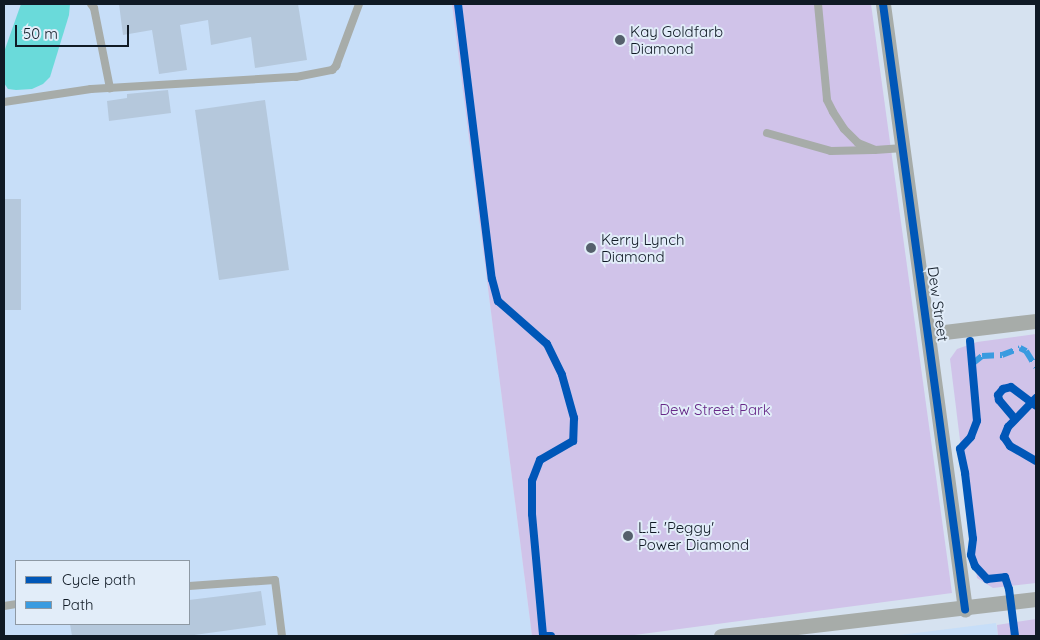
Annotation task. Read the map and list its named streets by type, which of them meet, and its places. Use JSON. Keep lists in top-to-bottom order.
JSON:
{
  "streets": {
    "street": ["Dew Street"]
  },
  "parks": ["Dew Street Park"],
  "places": ["Kay Goldfarb Diamond", "Kerry Lynch Diamond", "L.E. 'Peggy' Power Diamond"],
  "legend": ["Cycle path", "Path"],
  "scale_bar": "50 m"
}
